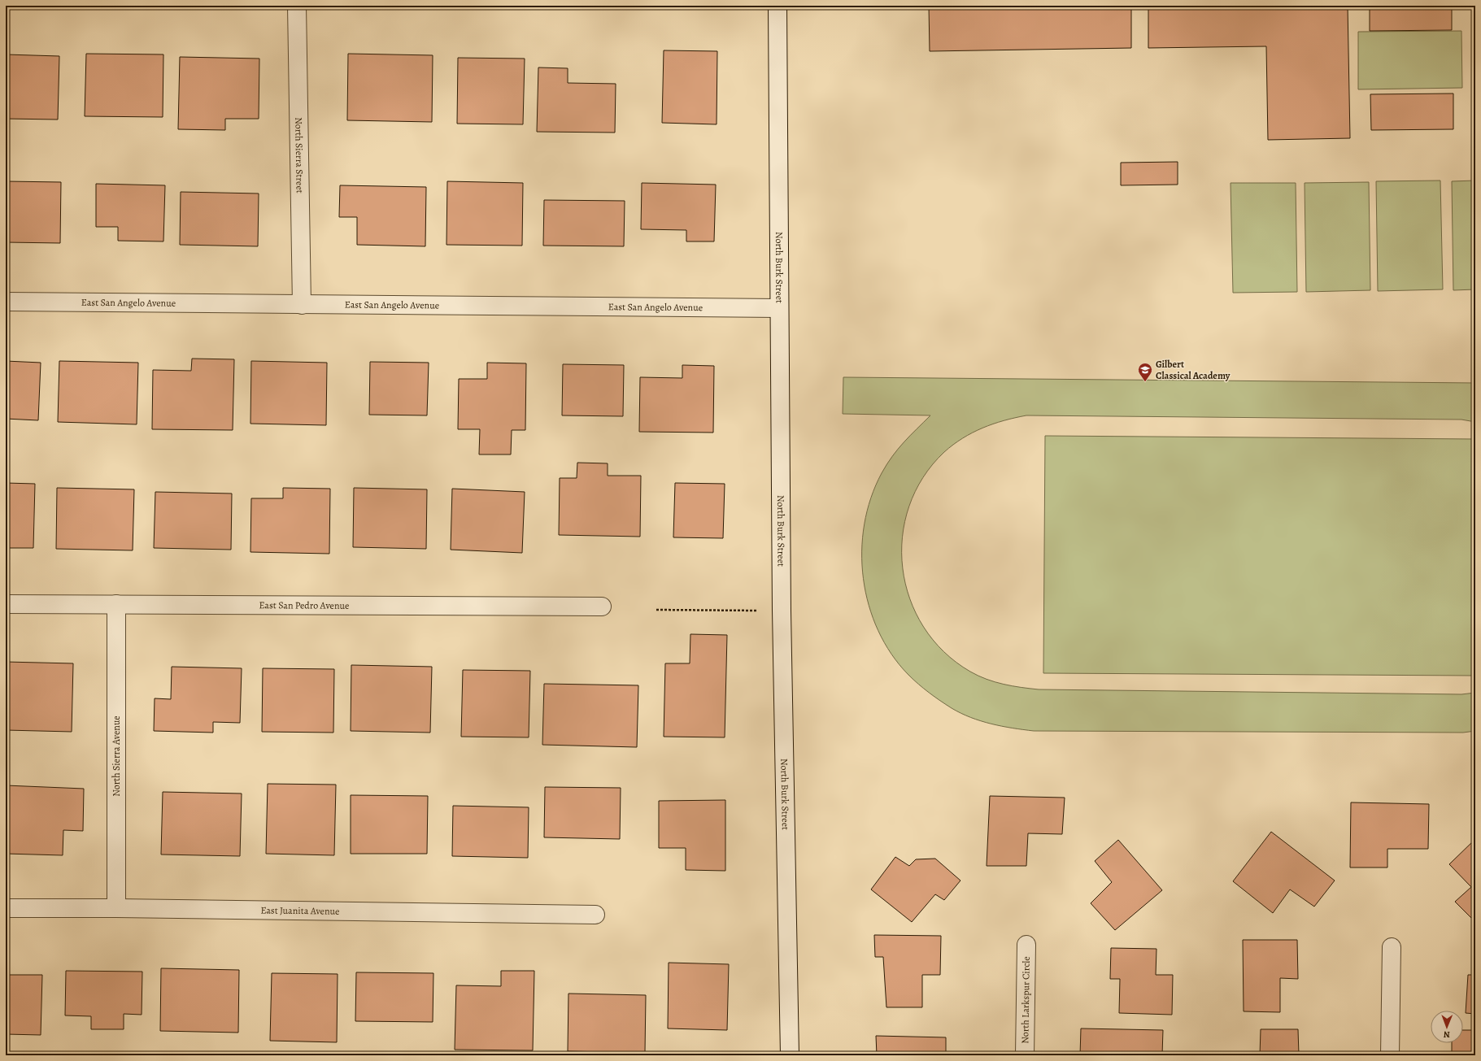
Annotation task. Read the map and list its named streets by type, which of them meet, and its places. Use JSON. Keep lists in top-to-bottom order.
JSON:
{
  "streets": {
    "street": [
      "North Sierra Street",
      "North Burk Street",
      "East San Angelo Avenue",
      "East San Pedro Avenue",
      "North Sierra Avenue",
      "East Juanita Avenue",
      "North Larkspur Circle"
    ]
  },
  "crossings": [
    ["North Sierra Street", "East San Angelo Avenue"],
    ["North Burk Street", "East San Angelo Avenue"],
    ["East San Pedro Avenue", "North Sierra Avenue"],
    ["North Sierra Avenue", "East Juanita Avenue"]
  ],
  "places": {
    "school or university": ["Gilbert Classical Academy"]
  },
  "north": "bottom"
}
